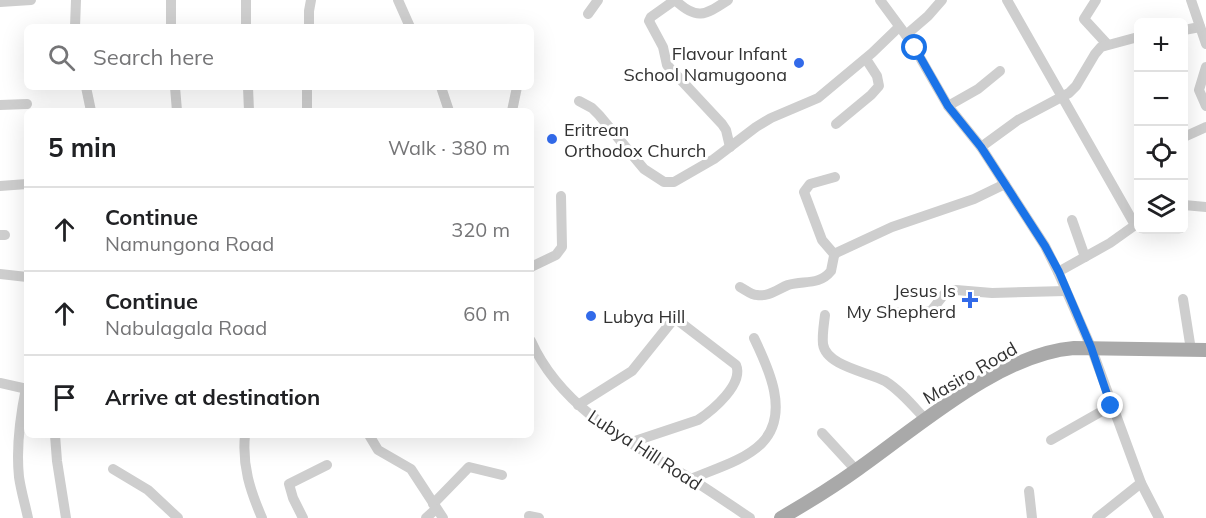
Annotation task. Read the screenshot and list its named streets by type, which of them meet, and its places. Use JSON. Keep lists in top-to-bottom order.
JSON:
{
  "streets": {
    "main road": ["Masiro Road"],
    "street": ["Lubya Hill Road"]
  },
  "places": {
    "other": ["Flavour Infant School Namugoona", "Eritrean Orthodox Church", "Lubya Hill"],
    "health": ["Jesus Is My Shepherd"]
  },
  "page": {
    "map_buttons": ["+", "−"],
    "search": "Search here",
    "heading": ["5 min", "Walk · 380 m"],
    "list": [
      ["Continue", "Namungona Road", "320 m"],
      ["Continue", "Nabulagala Road", "60 m"],
      "Arrive at destination"
    ]
  }
}
